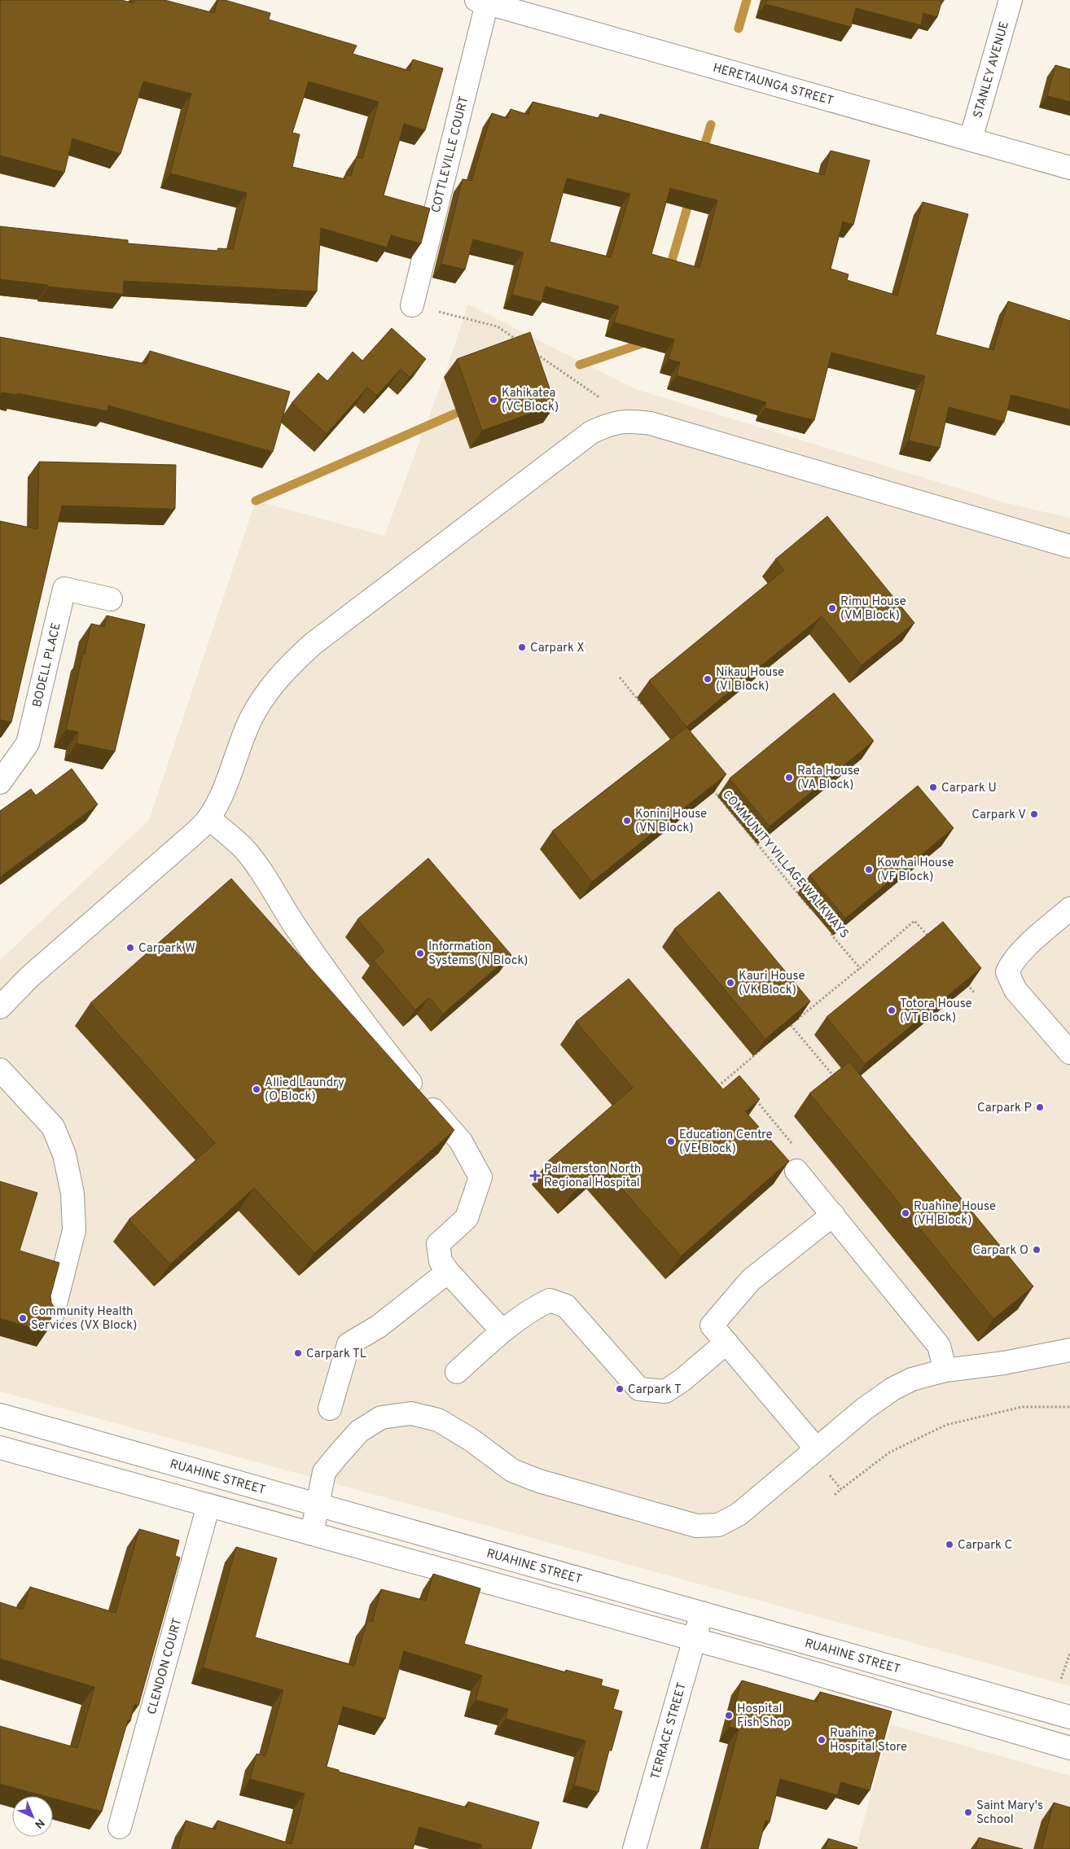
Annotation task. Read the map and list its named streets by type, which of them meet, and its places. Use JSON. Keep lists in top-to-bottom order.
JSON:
{
  "streets": {
    "main road": [
      "STANLEY AVENUE",
      "HERETAUNGA STREET",
      "COTTLEVILLE COURT",
      "BODELL PLACE",
      "RUAHINE STREET",
      "CLENDON COURT",
      "TERRACE STREET"
    ],
    "path": ["COMMUNITY VILLAGE WALKWAYS"]
  },
  "crossings": [
    ["STANLEY AVENUE", "HERETAUNGA STREET"],
    ["HERETAUNGA STREET", "COTTLEVILLE COURT"],
    ["RUAHINE STREET", "TERRACE STREET"]
  ],
  "places": {
    "other": [
      "Kahikatea (VC Block)",
      "Rimu House (VM Block)",
      "Carpark X",
      "Nikau House (VI Block)",
      "Rata House (VA Block)",
      "Carpark U",
      "Carpark V",
      "Konini House (VN Block)",
      "Kowhai House (VF Block)",
      "Carpark W",
      "Information Systems (N Block)",
      "Kauri House (VK Block)",
      "Totora House (VT Block)",
      "Allied Laundry (O Block)",
      "Carpark P",
      "Education Centre (VE Block)",
      "Ruahine House (VH Block)",
      "Carpark O",
      "Community Health Services (VX Block)",
      "Carpark TL",
      "Carpark T",
      "Carpark C",
      "Hospital Fish Shop",
      "Ruahine Hospital Store",
      "Saint Mary's School"
    ],
    "health": ["Palmerston North Regional Hospital"]
  },
  "north": "bottom right"
}
